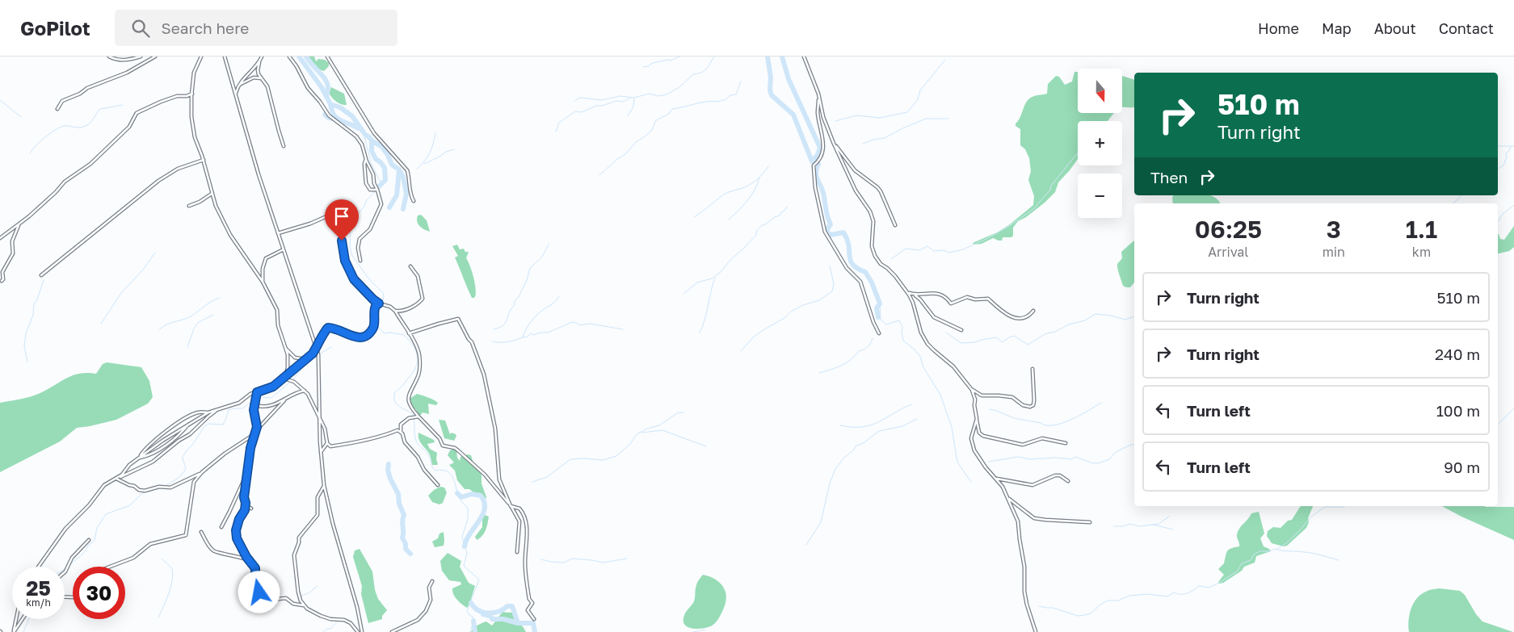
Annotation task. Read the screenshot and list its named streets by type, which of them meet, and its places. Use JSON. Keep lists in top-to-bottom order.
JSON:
{
  "north": "bottom",
  "page": {
    "header": "GoPilot",
    "search": "Search here",
    "nav": [
      "Home",
      "Map",
      "About",
      "Contact"
    ],
    "map_buttons": ["+", "−"],
    "turn": ["510 m", "Turn right"],
    "then": "Then",
    "eta": [
      "06:25",
      "Arrival",
      "3",
      "min",
      "1.1",
      "km"
    ],
    "list": [
      {
        "name": "Turn right",
        "value": "510 m"
      },
      {
        "name": "Turn right",
        "value": "240 m"
      },
      {
        "name": "Turn left",
        "value": "100 m"
      },
      {
        "name": "Turn left",
        "value": "90 m"
      }
    ],
    "speed": "25 km/h",
    "limit": "30"
  }
}
